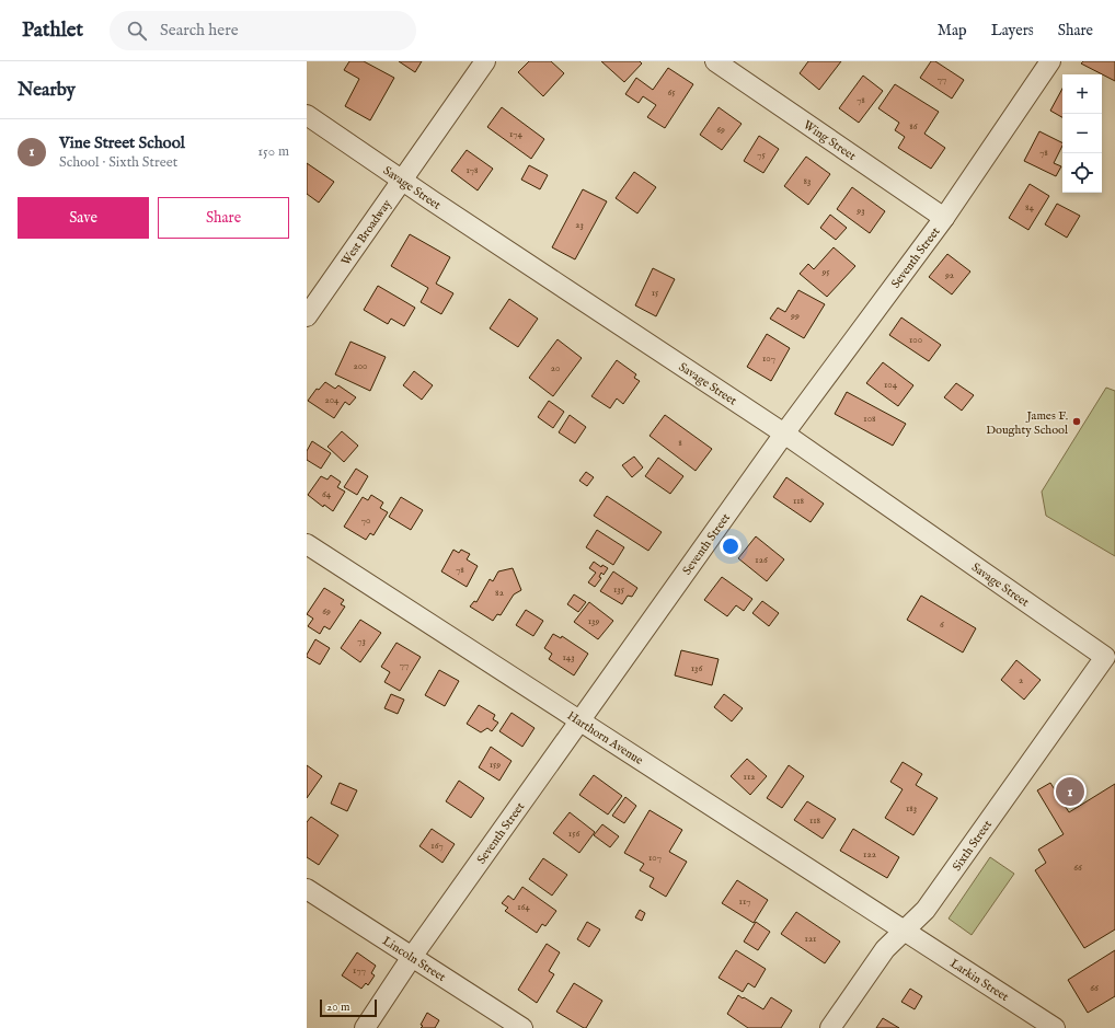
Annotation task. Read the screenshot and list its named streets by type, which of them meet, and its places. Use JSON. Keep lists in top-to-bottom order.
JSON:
{
  "streets": {
    "street": [
      "Wing Street",
      "Savage Street",
      "West Broadway",
      "Seventh Street",
      "Harthorn Avenue",
      "Sixth Street",
      "Lincoln Street",
      "Larkin Street"
    ]
  },
  "crossings": [
    ["Wing Street", "Seventh Street"],
    ["Savage Street", "West Broadway"],
    ["Savage Street", "Seventh Street"],
    ["Savage Street", "Sixth Street"],
    ["Seventh Street", "Harthorn Avenue"],
    ["Seventh Street", "Lincoln Street"],
    ["Harthorn Avenue", "Sixth Street"],
    ["Harthorn Avenue", "Larkin Street"],
    ["Sixth Street", "Larkin Street"]
  ],
  "places": ["James F. Doughty School"],
  "house_numbers": [
    "77",
    "65",
    "78",
    "86",
    "69",
    "174",
    "78",
    "75",
    "178",
    "83",
    "84",
    "93",
    "23",
    "95",
    "92",
    "15",
    "99",
    "100",
    "107",
    "200",
    "20",
    "104",
    "204",
    "108",
    "8",
    "64",
    "118",
    "70",
    "126",
    "78",
    "135",
    "82",
    "69",
    "139",
    "6",
    "73",
    "143",
    "77",
    "136",
    "2",
    "159",
    "112",
    "183",
    "118",
    "156",
    "167",
    "122",
    "107",
    "66",
    "117",
    "164",
    "121",
    "177",
    "66"
  ],
  "scale_bar": "20 m",
  "page": {
    "header": "Pathlet",
    "search": "Search here",
    "nav": ["Map", "Layers", "Share"],
    "heading": "Nearby",
    "map_buttons": ["+", "−"],
    "list": [
      {
        "mark": "1",
        "name": "Vine Street School",
        "note": "School · Sixth Street",
        "value": "150 m"
      }
    ],
    "buttons": ["Save", "Share"],
    "pins": "1",
    "scale": "20 m"
  }
}
